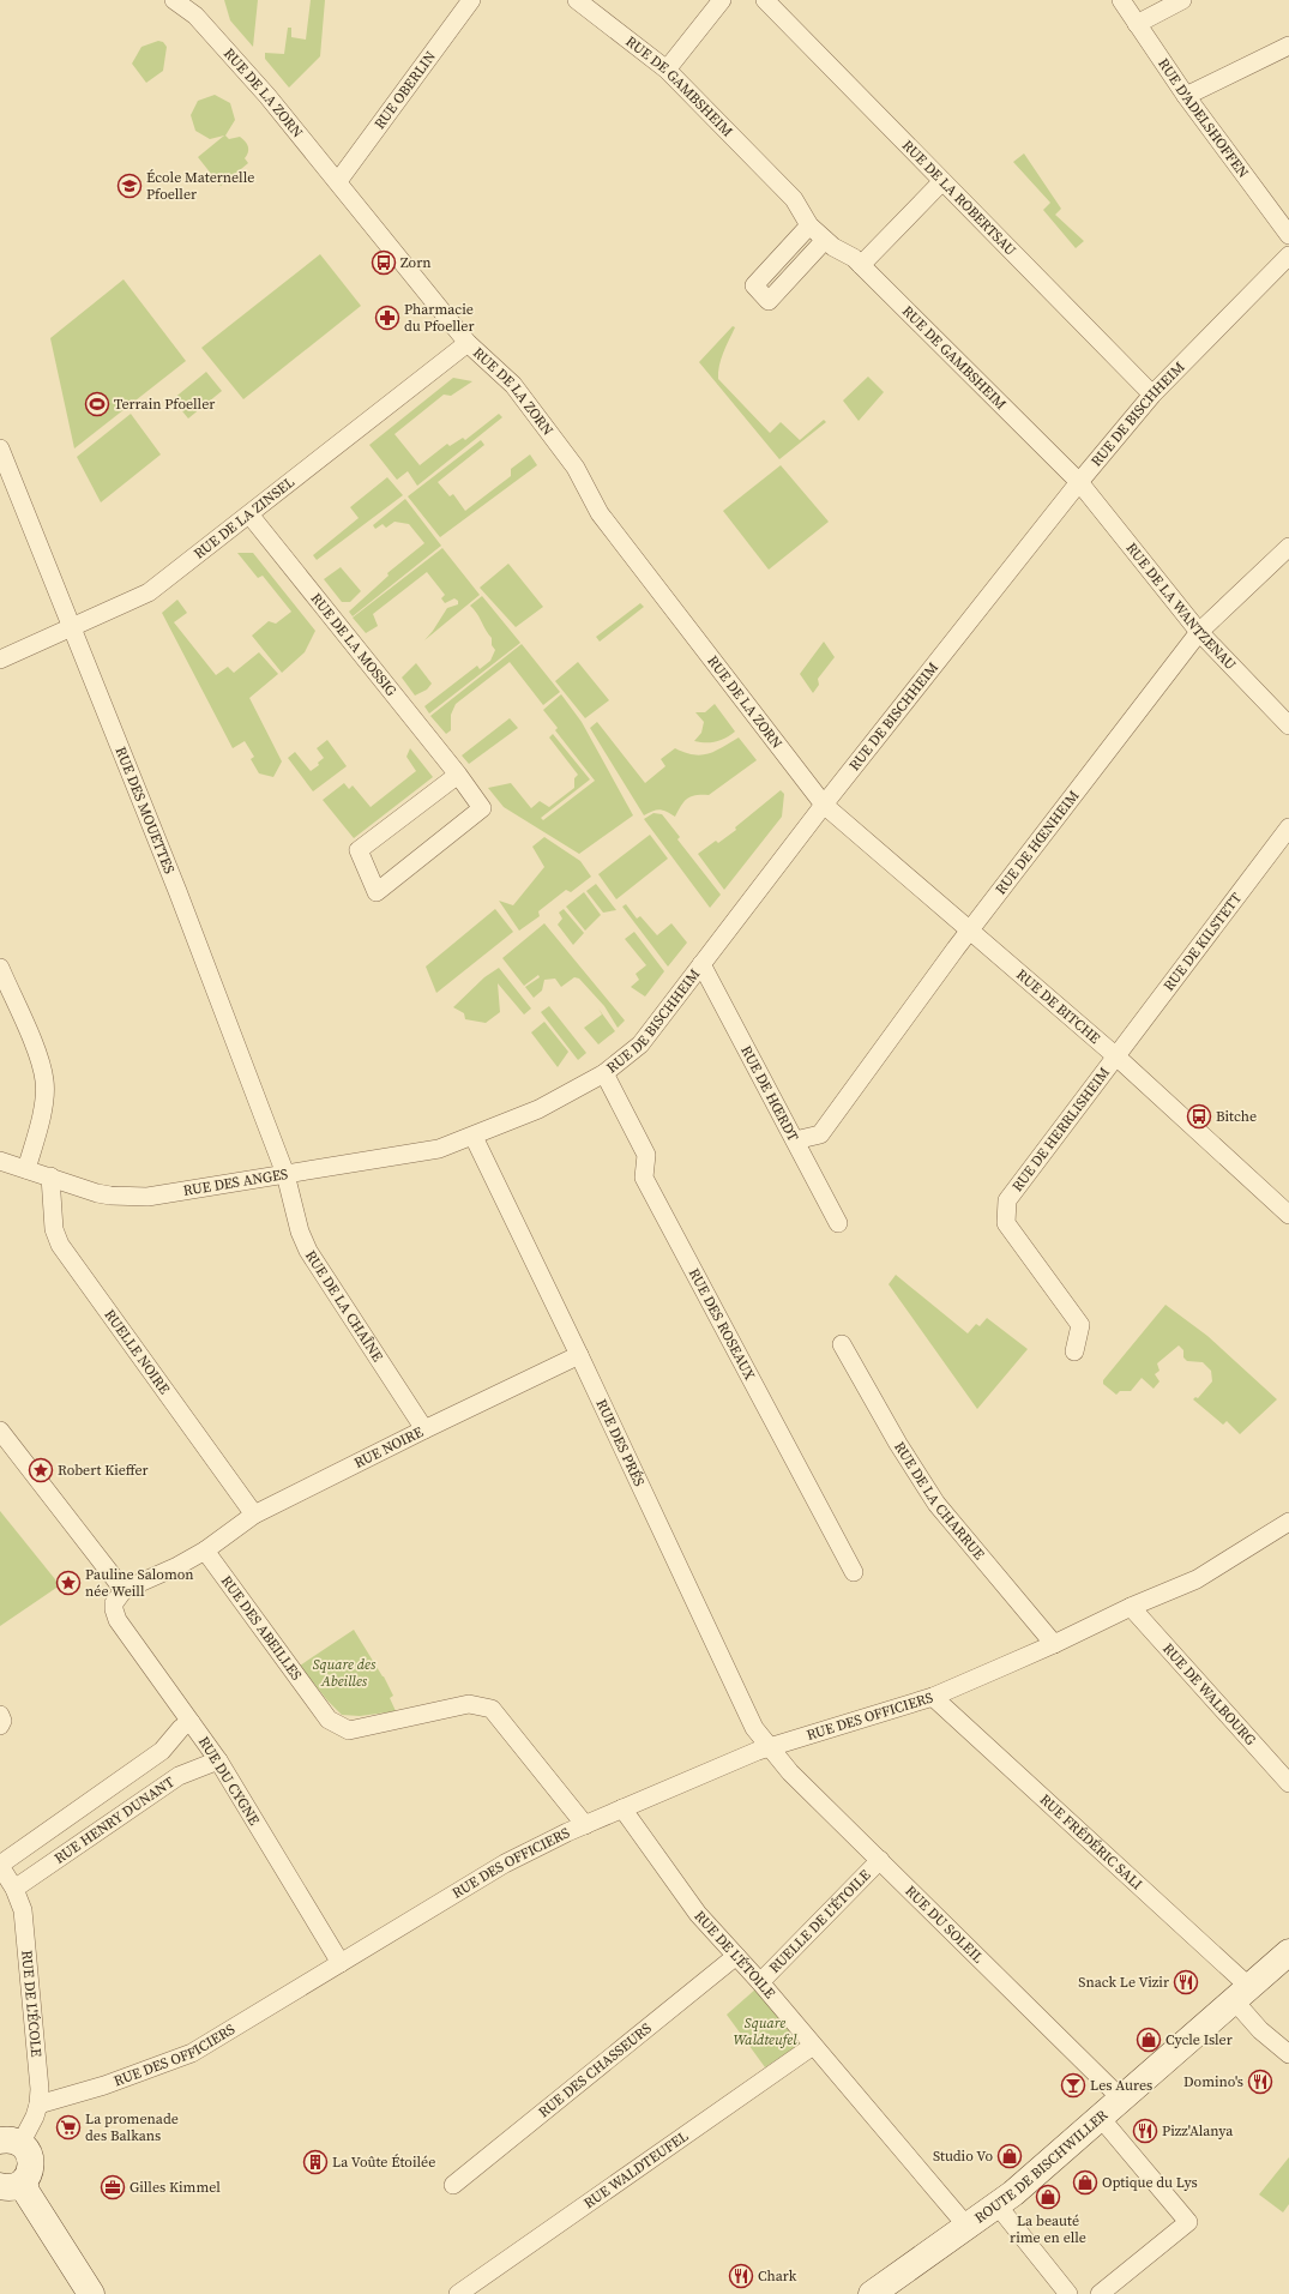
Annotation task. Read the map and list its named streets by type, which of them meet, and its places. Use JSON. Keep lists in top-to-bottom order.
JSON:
{
  "streets": {
    "main road": ["ROUTE DE BISCHWILLER"],
    "street": [
      "RUE DE GAMBSHEIM",
      "RUE OBERLIN",
      "RUE DE LA ZORN",
      "RUE D'ADELSHOFFEN",
      "RUE DE LA ROBERTSAU",
      "RUE DE BISCHHEIM",
      "RUE DE LA ZINSEL",
      "RUE DE LA WANTZENAU",
      "RUE DE LA MOSSIG",
      "RUE DES MOUETTES",
      "RUE DE HŒNHEIM",
      "RUE DE KILSTETT",
      "RUE DE BITCHE",
      "RUE DE HŒRDT",
      "RUE DE HERRLISHEIM",
      "RUE DES ANGES",
      "RUE DE LA CHAÎNE",
      "RUE DES ROSEAUX",
      "RUELLE NOIRE",
      "RUE DES PRÉS",
      "RUE NOIRE",
      "RUE DE LA CHARRUE",
      "RUE DES ABEILLES",
      "RUE DE WALBOURG",
      "RUE DES OFFICIERS",
      "RUE DU CYGNE",
      "RUE HENRY DUNANT",
      "RUE FRÉDÉRIC SALI",
      "RUELLE DE L'ÉTOILE",
      "RUE DU SOLEIL",
      "RUE DE L'ÉTOILE",
      "RUE DE L'ÉCOLE",
      "RUE DES CHASSEURS",
      "RUE WALDTEUFEL"
    ]
  },
  "crossings": [
    ["RUE DE GAMBSHEIM", "RUE DE BISCHHEIM"],
    ["RUE DE GAMBSHEIM", "RUE DE LA WANTZENAU"],
    ["RUE OBERLIN", "RUE DE LA ZORN"],
    ["RUE DE LA ZORN", "RUE DE BISCHHEIM"],
    ["RUE DE LA ZORN", "RUE DE LA ZINSEL"],
    ["RUE DE LA ZORN", "RUE DE BITCHE"],
    ["RUE DE LA ROBERTSAU", "RUE DE BISCHHEIM"],
    ["RUE DE BISCHHEIM", "RUE DE LA WANTZENAU"],
    ["RUE DE BISCHHEIM", "RUE DE BITCHE"],
    ["RUE DE BISCHHEIM", "RUE DE HŒRDT"],
    ["RUE DE BISCHHEIM", "RUE DES ANGES"],
    ["RUE DE BISCHHEIM", "RUE DES ROSEAUX"],
    ["RUE DE BISCHHEIM", "RUE DES PRÉS"],
    ["RUE DE LA ZINSEL", "RUE DE LA MOSSIG"],
    ["RUE DE LA ZINSEL", "RUE DES MOUETTES"],
    ["RUE DE LA WANTZENAU", "RUE DE HŒNHEIM"],
    ["RUE DES MOUETTES", "RUE DES ANGES"],
    ["RUE DES MOUETTES", "RUE DE LA CHAÎNE"],
    ["RUE DE HŒNHEIM", "RUE DE BITCHE"],
    ["RUE DE HŒNHEIM", "RUE DE HŒRDT"],
    ["RUE DE KILSTETT", "RUE DE BITCHE"],
    ["RUE DE KILSTETT", "RUE DE HERRLISHEIM"],
    ["RUE DE BITCHE", "RUE DE HERRLISHEIM"],
    ["RUE DES ANGES", "RUE DE LA CHAÎNE"],
    ["RUE DES ANGES", "RUELLE NOIRE"],
    ["RUE DES ANGES", "RUE DES PRÉS"],
    ["RUE DE LA CHAÎNE", "RUE NOIRE"],
    ["RUELLE NOIRE", "RUE NOIRE"],
    ["RUE DES PRÉS", "RUE NOIRE"],
    ["RUE DES PRÉS", "RUE DES OFFICIERS"],
    ["RUE DES PRÉS", "RUE DU SOLEIL"],
    ["RUE NOIRE", "RUE DES ABEILLES"],
    ["RUE DE LA CHARRUE", "RUE DES OFFICIERS"],
    ["RUE DES ABEILLES", "RUE DES OFFICIERS"],
    ["RUE DES OFFICIERS", "RUE DU CYGNE"],
    ["RUE DES OFFICIERS", "RUE FRÉDÉRIC SALI"],
    ["RUE DES OFFICIERS", "RUE DU SOLEIL"],
    ["RUE DES OFFICIERS", "RUE DE L'ÉTOILE"],
    ["RUE DES OFFICIERS", "RUE DE L'ÉCOLE"],
    ["RUE DU CYGNE", "RUE HENRY DUNANT"],
    ["RUE HENRY DUNANT", "RUE DE L'ÉCOLE"],
    ["RUE FRÉDÉRIC SALI", "ROUTE DE BISCHWILLER"],
    ["RUELLE DE L'ÉTOILE", "RUE DU SOLEIL"],
    ["RUELLE DE L'ÉTOILE", "RUE DE L'ÉTOILE"],
    ["RUE DU SOLEIL", "ROUTE DE BISCHWILLER"],
    ["RUE DE L'ÉTOILE", "RUE DES CHASSEURS"],
    ["RUE DE L'ÉTOILE", "ROUTE DE BISCHWILLER"],
    ["RUE DE L'ÉTOILE", "RUE WALDTEUFEL"]
  ],
  "parks": ["Square des Abeilles", "Square Waldteufel"],
  "places": {
    "school or university": ["École Maternelle Pfoeller"],
    "bus stop": ["Zorn", "Bitche"],
    "pharmacy": ["Pharmacie du Pfoeller"],
    "sports": ["Terrain Pfoeller"],
    "place": ["Robert Kieffer", "Pauline Salomon née Weill"],
    "restaurant": [
      "Snack Le Vizir",
      "Domino's",
      "Pizz'Alanya",
      "Chark"
    ],
    "shop": [
      "Cycle Isler",
      "Studio Vo",
      "Optique du Lys",
      "La beauté rime en elle"
    ],
    "bar": ["Les Aures"],
    "supermarket": ["La promenade des Balkans"],
    "building": ["La Voûte Étoilée"],
    "office": ["Gilles Kimmel"]
  }
}
